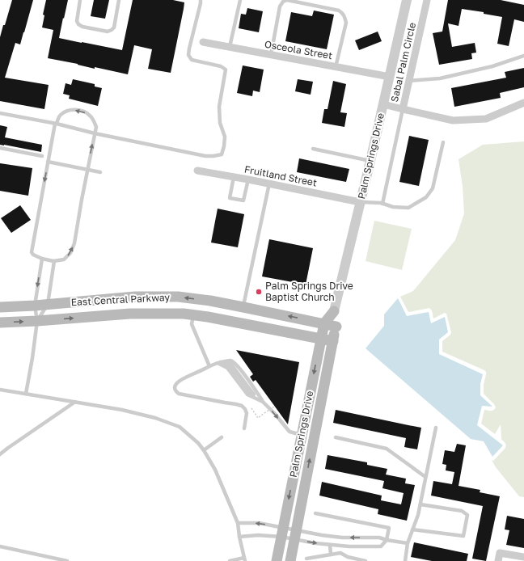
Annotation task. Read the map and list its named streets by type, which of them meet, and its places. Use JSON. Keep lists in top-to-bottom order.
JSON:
{
  "streets": {
    "main road": ["Palm Springs Drive", "East Central Parkway"],
    "street": ["Osceola Street", "Sabal Palm Circle", "Fruitland Street"]
  },
  "crossings": [
    ["Osceola Street", "Palm Springs Drive"],
    ["Sabal Palm Circle", "Palm Springs Drive"],
    ["Palm Springs Drive", "Fruitland Street"],
    ["Palm Springs Drive", "East Central Parkway"]
  ],
  "places": ["Palm Springs Drive Baptist Church"]
}
